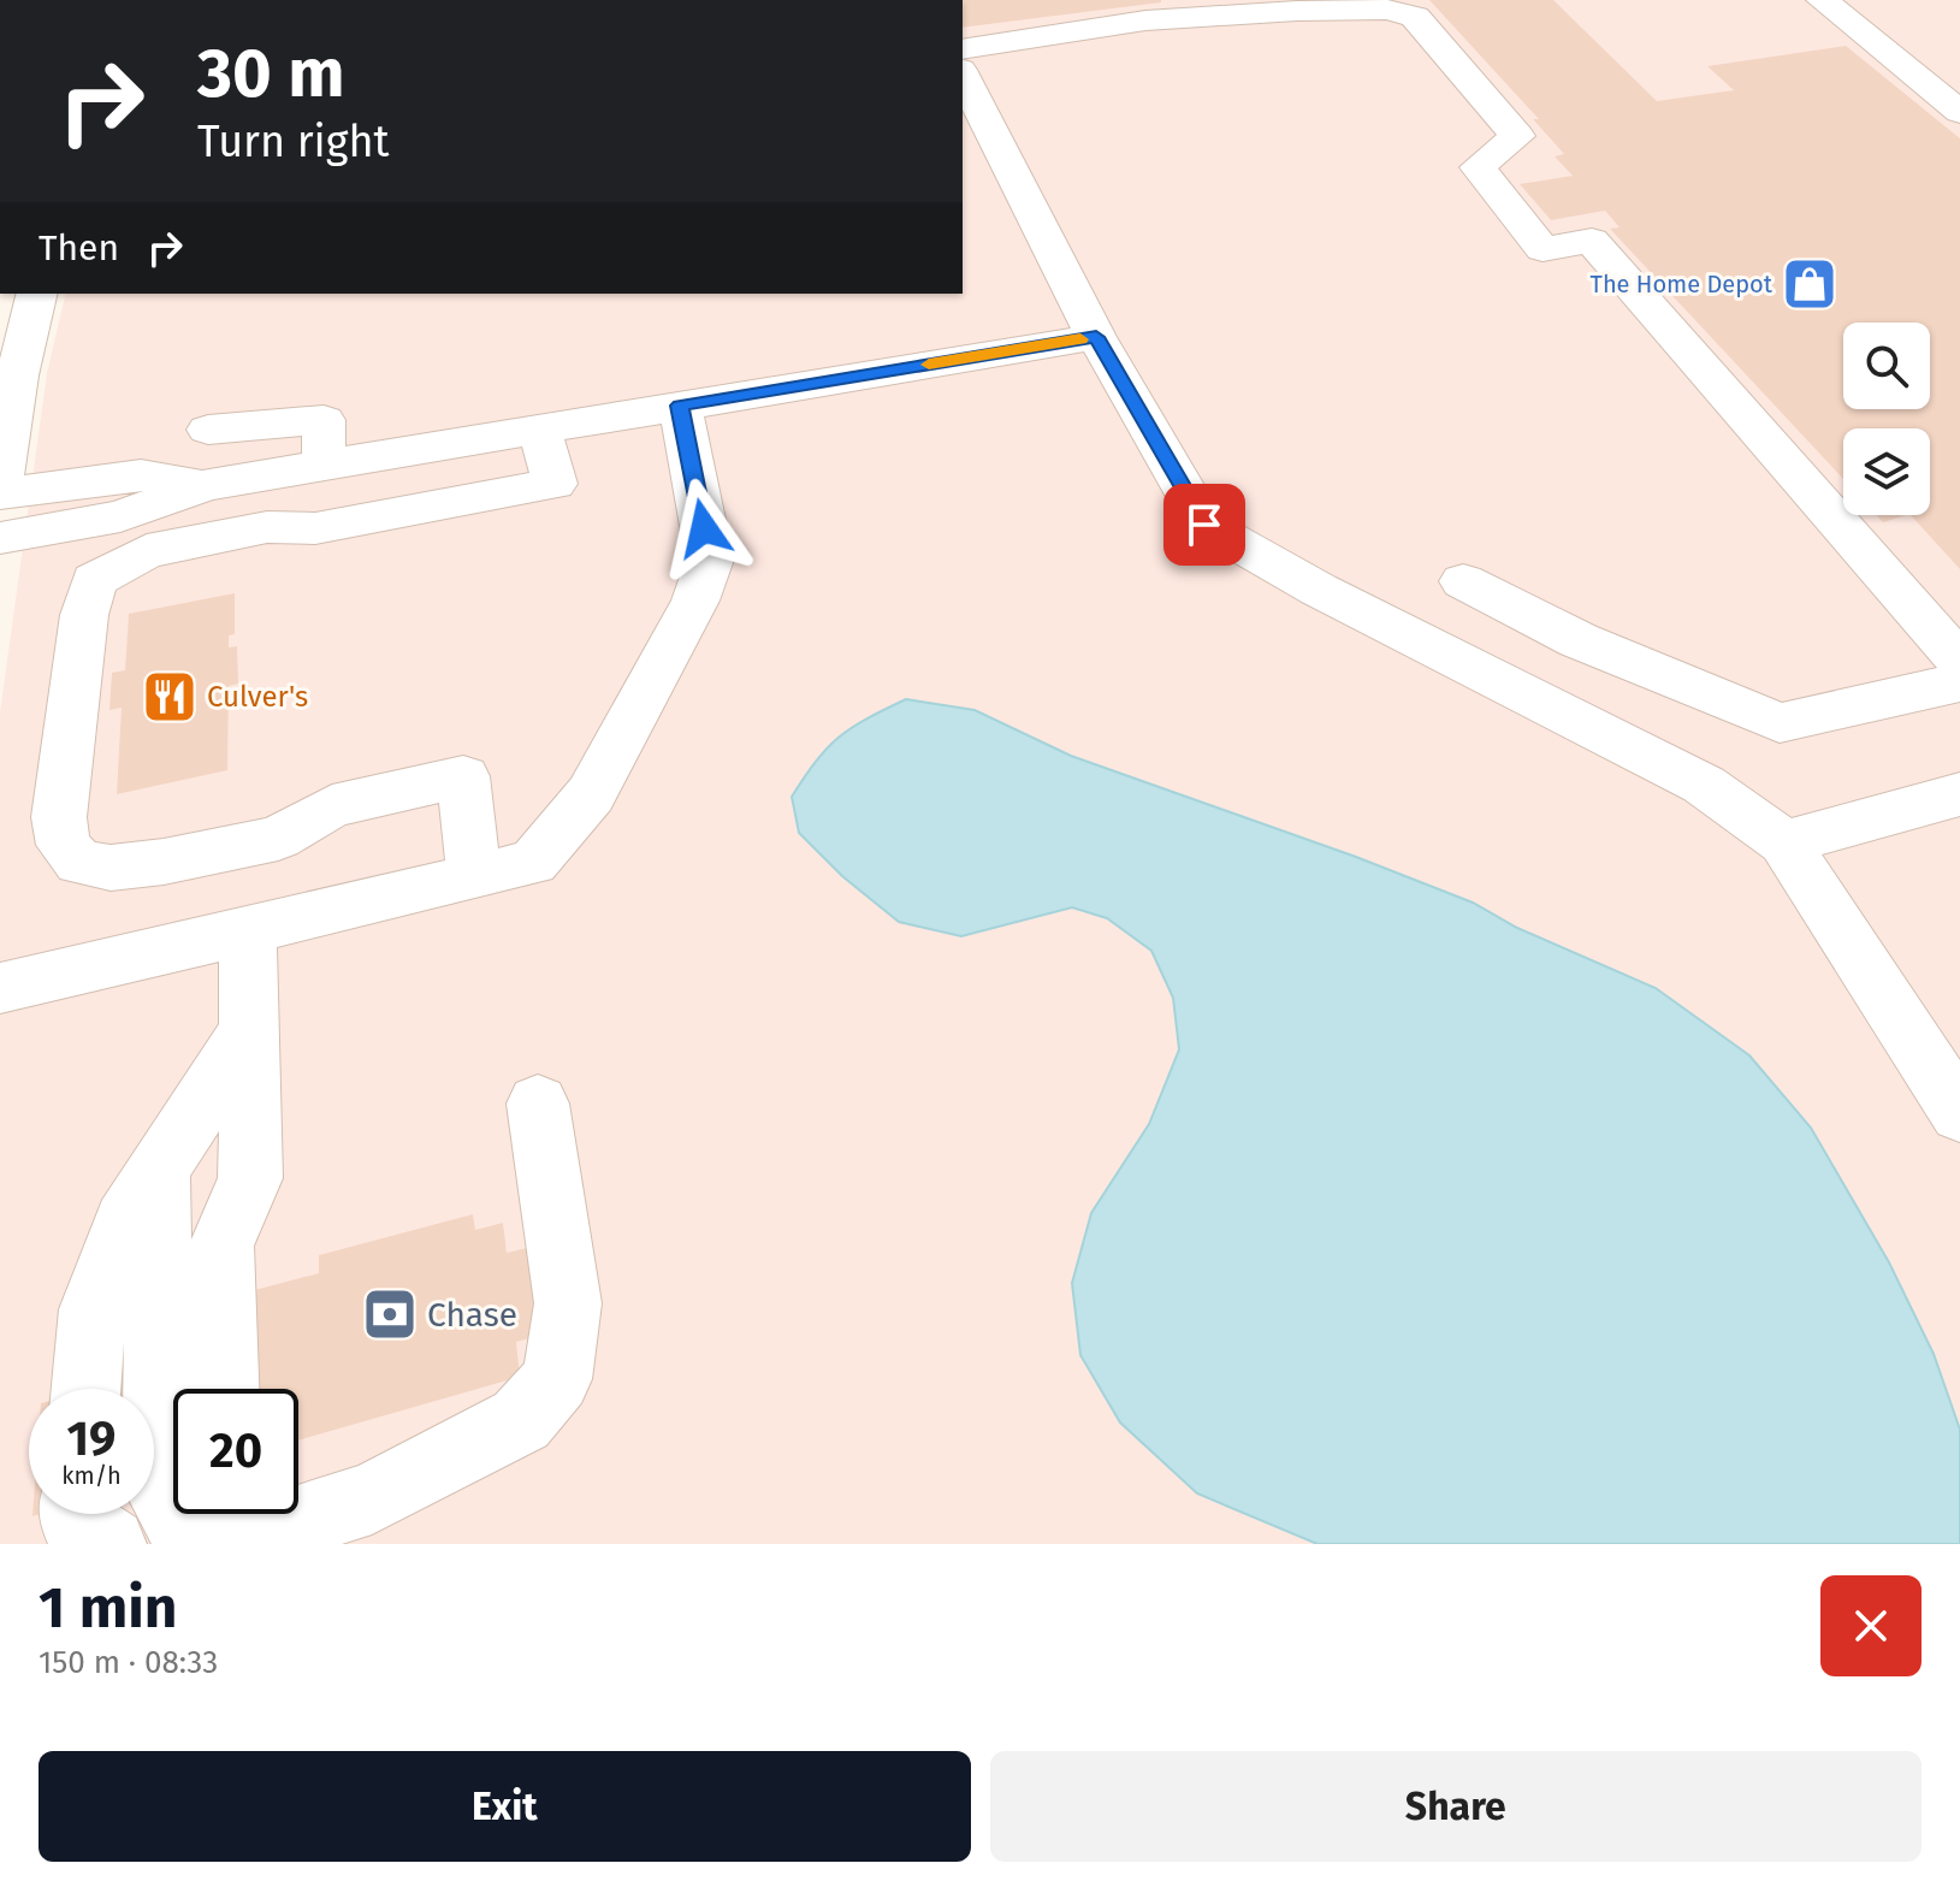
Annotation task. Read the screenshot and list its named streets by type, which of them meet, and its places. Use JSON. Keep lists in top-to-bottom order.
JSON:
{
  "places": {
    "shop": ["The Home Depot"],
    "restaurant": ["Culver's"],
    "bank": ["Chase"]
  },
  "page": {
    "turn": ["30 m", "Turn right"],
    "then": "Then",
    "speed": "19 km/h",
    "limit": "20",
    "heading": ["1 min", "150 m · 08:33"],
    "buttons": ["Exit", "Share"]
  }
}
